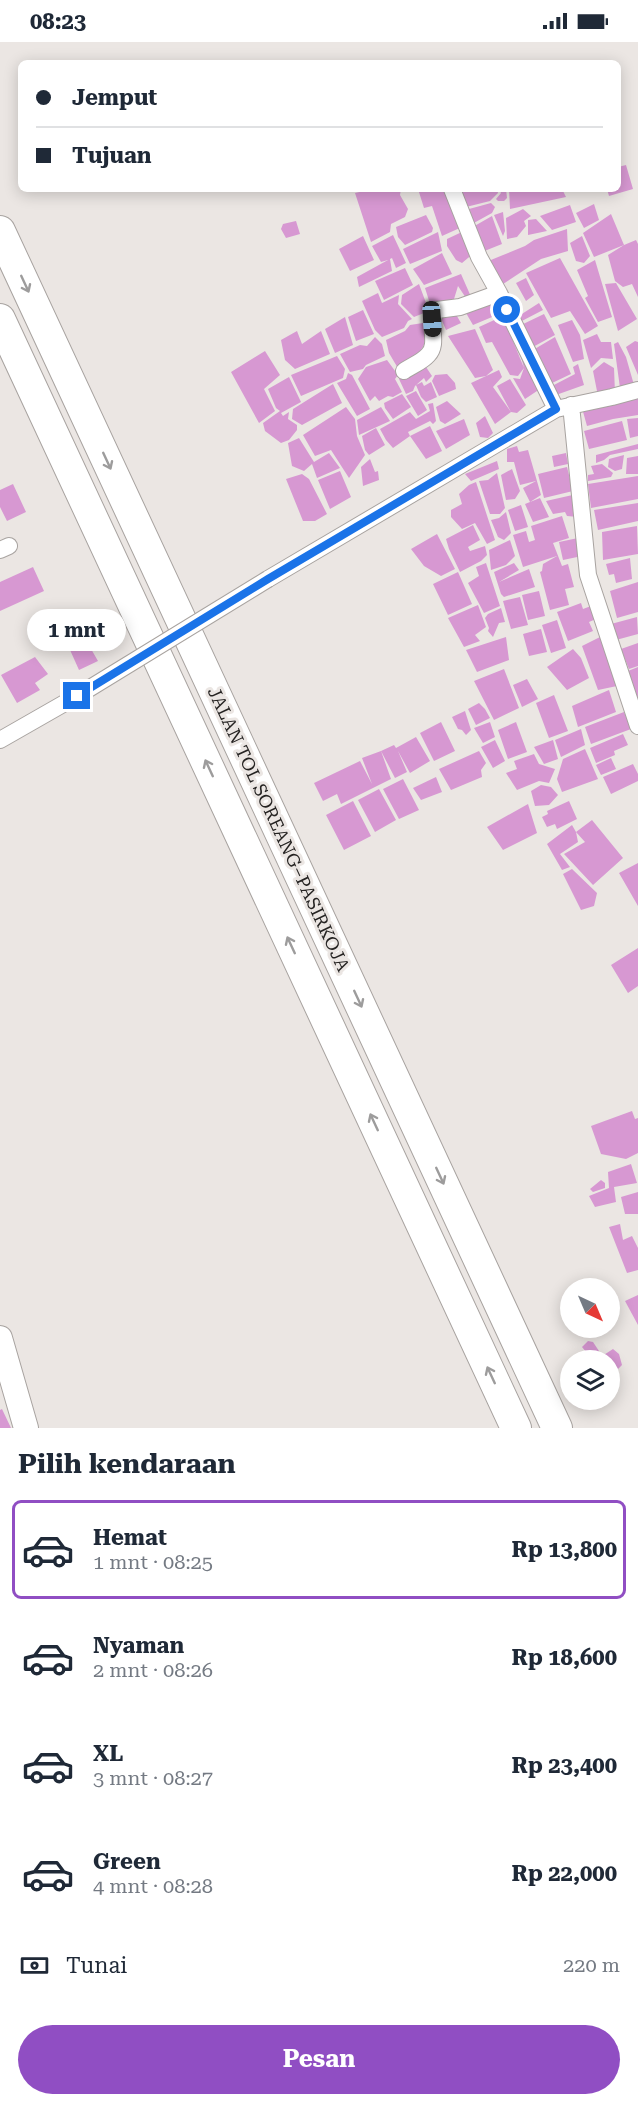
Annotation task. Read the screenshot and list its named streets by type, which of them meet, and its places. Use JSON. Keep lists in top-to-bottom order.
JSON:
{
  "streets": {
    "highway": ["JALAN TOL SOREANG–PASIRKOJA"]
  },
  "north": "bottom right",
  "page": {
    "status": "08:23",
    "banner": ["Jemput", "Tujuan"],
    "bubble": "1 mnt",
    "heading": "Pilih kendaraan",
    "list": [
      {
        "name": "Hemat",
        "note": "1 mnt · 08:25",
        "value": "Rp 13,800"
      },
      {
        "name": "Nyaman",
        "note": "2 mnt · 08:26",
        "value": "Rp 18,600"
      },
      {
        "name": "XL",
        "note": "3 mnt · 08:27",
        "value": "Rp 23,400"
      },
      {
        "name": "Green",
        "note": "4 mnt · 08:28",
        "value": "Rp 22,000"
      }
    ],
    "pay": ["Tunai", "220 m"],
    "buttons": "Pesan"
  }
}
